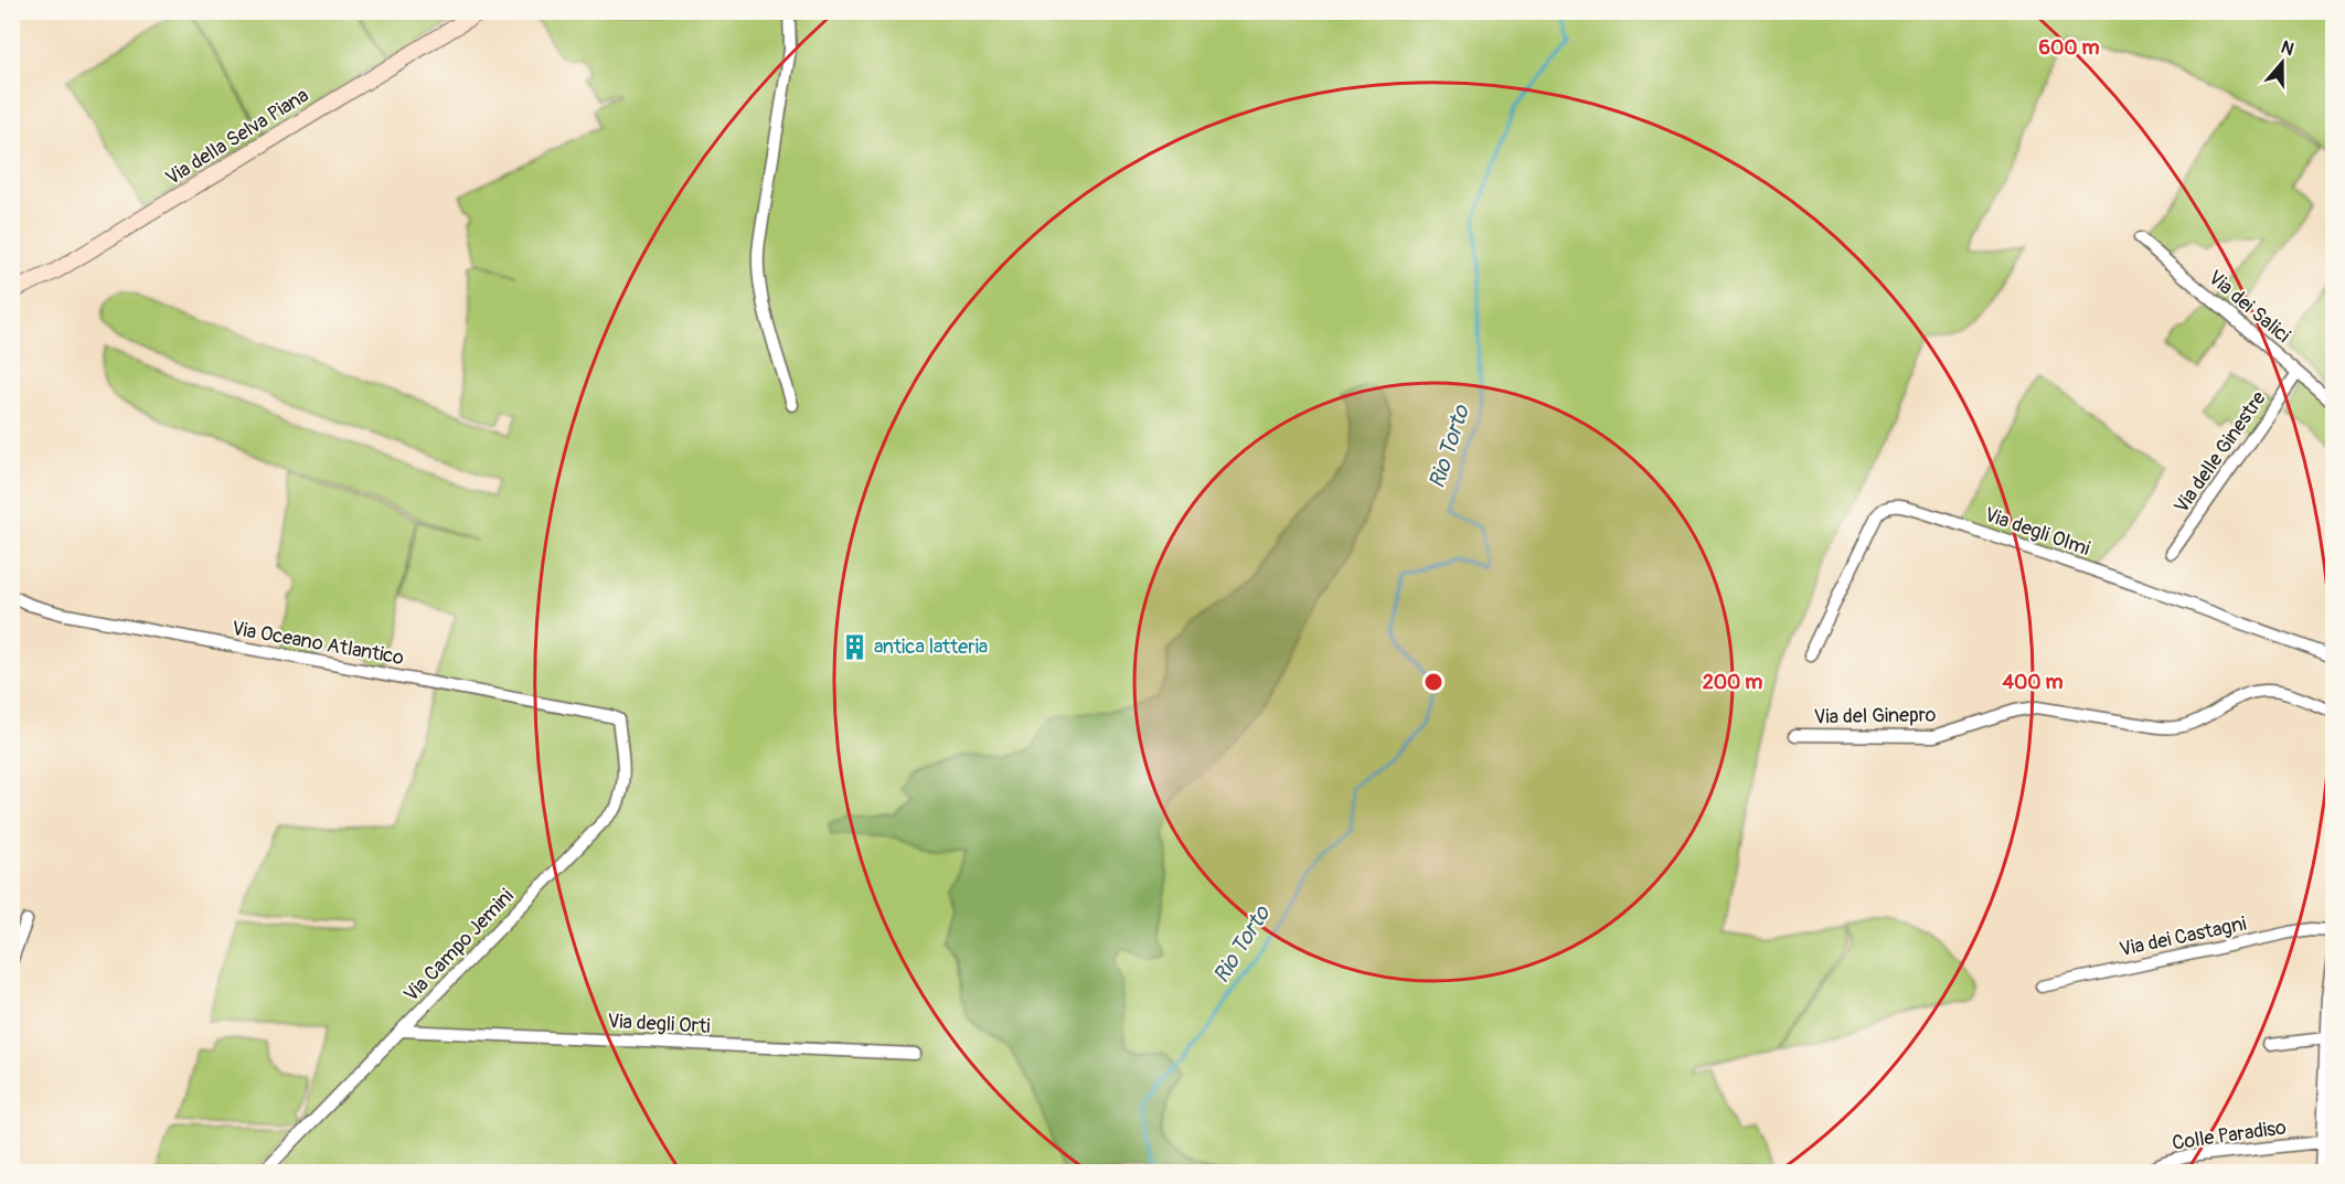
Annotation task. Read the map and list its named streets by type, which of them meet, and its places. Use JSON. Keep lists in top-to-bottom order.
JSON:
{
  "streets": {
    "street": [
      "Via della Selva Piana",
      "Via dei Salici",
      "Via delle Ginestre",
      "Via degli Olmi",
      "Via Oceano Atlantico",
      "Via del Ginepro",
      "Via dei Castagni",
      "Via Campo Jemini",
      "Via degli Orti",
      "Colle Paradiso"
    ]
  },
  "crossings": [
    ["Via dei Salici", "Via delle Ginestre"],
    ["Via Oceano Atlantico", "Via Campo Jemini"],
    ["Via Campo Jemini", "Via degli Orti"]
  ],
  "water": ["Rio Torto"],
  "places": {
    "building": ["antica latteria"]
  },
  "north": "top",
  "rings": ["600 m", "200 m", "400 m"]
}
